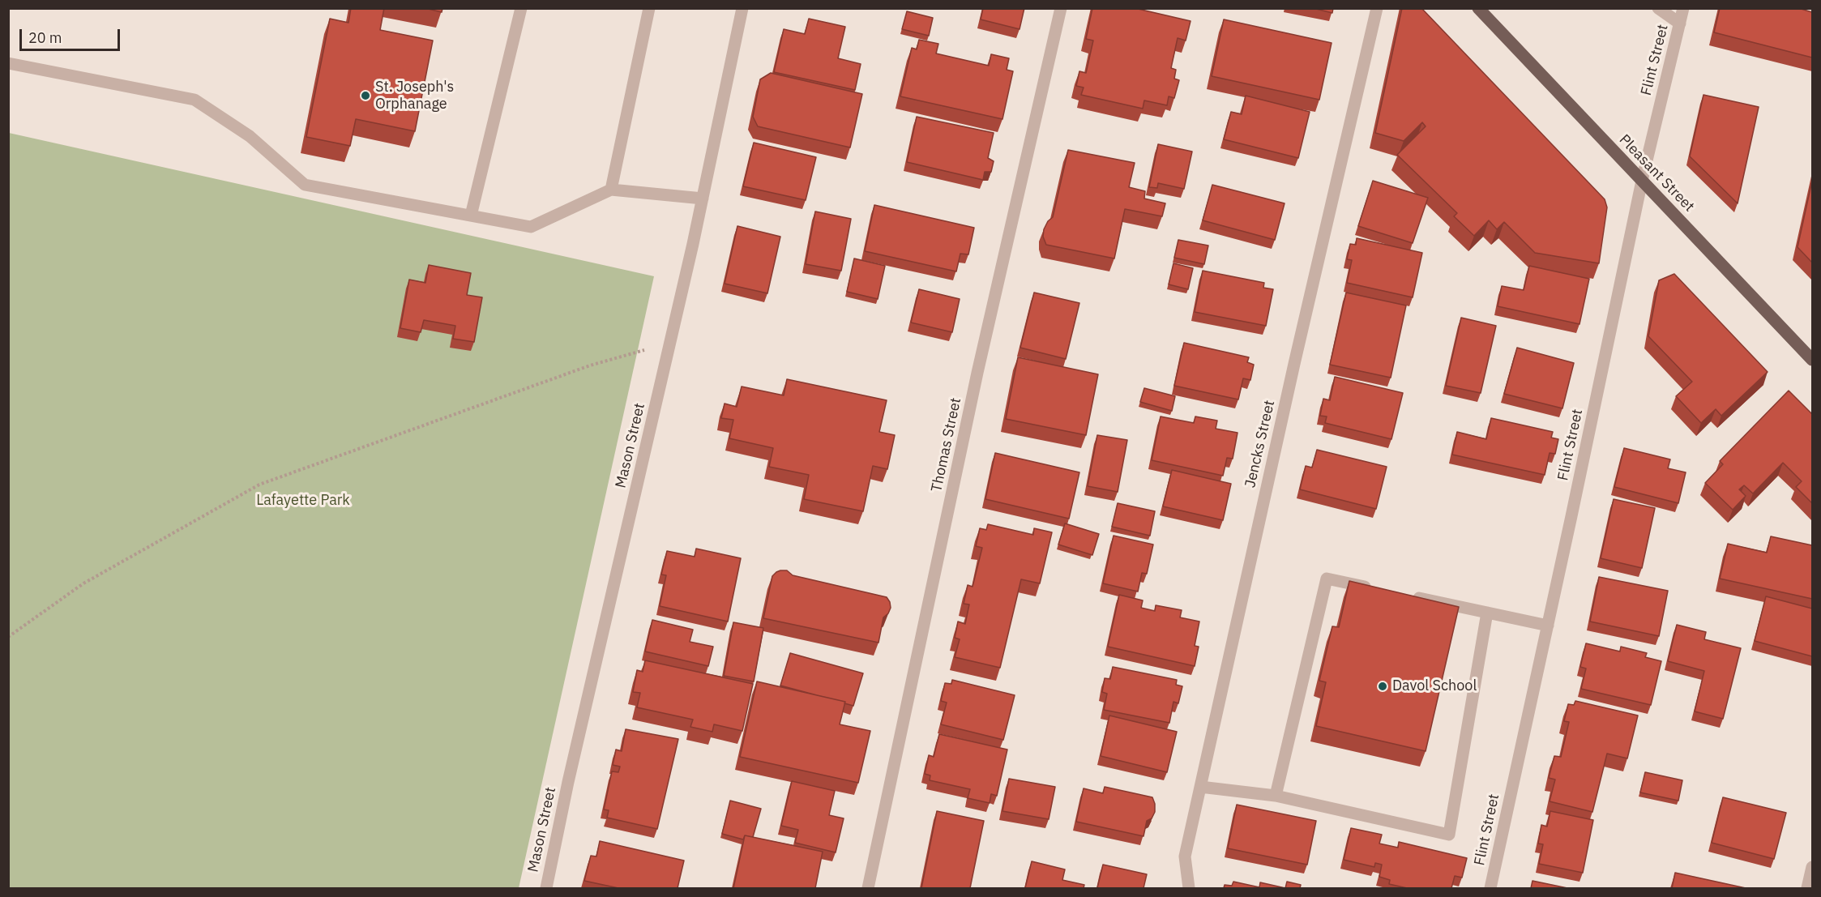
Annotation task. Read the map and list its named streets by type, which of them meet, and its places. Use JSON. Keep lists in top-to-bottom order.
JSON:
{
  "streets": {
    "main road": ["Pleasant Street"],
    "street": [
      "Flint Street",
      "Jencks Street",
      "Thomas Street",
      "Mason Street"
    ]
  },
  "crossings": [
    ["Flint Street", "Pleasant Street"]
  ],
  "parks": ["Lafayette Park"],
  "places": ["St. Joseph's Orphanage", "Davol School"],
  "scale_bar": "20 m"
}
